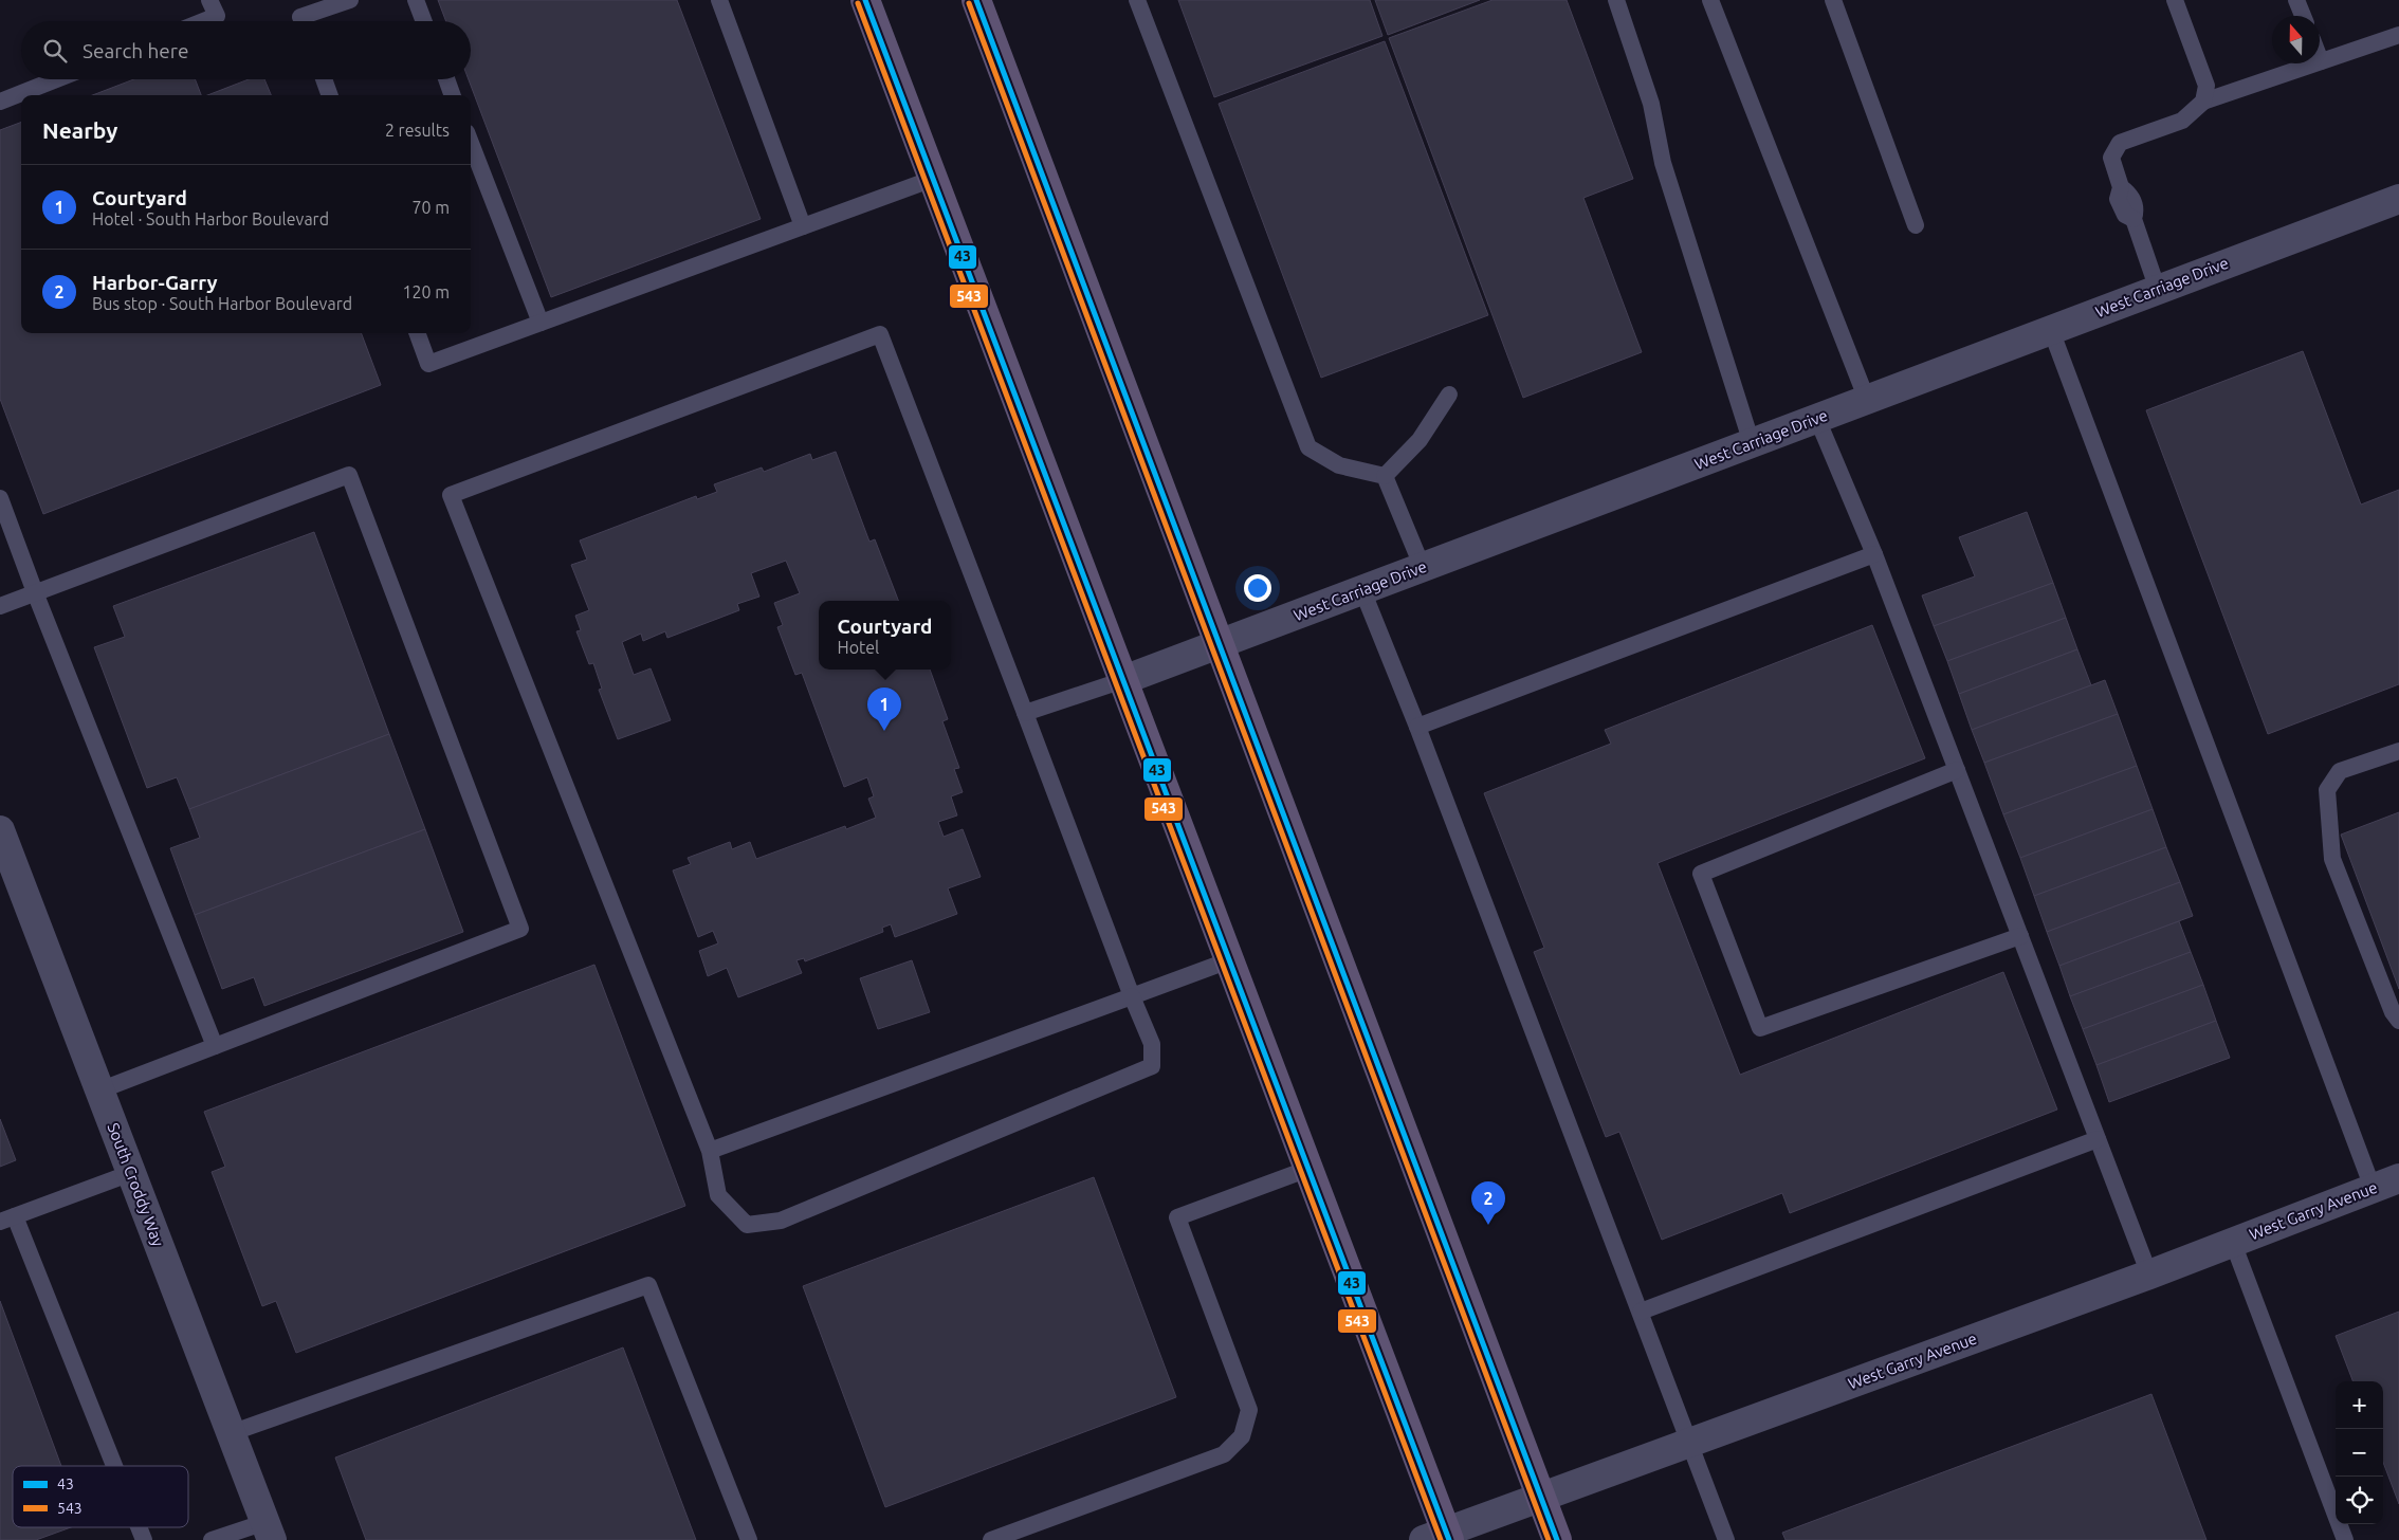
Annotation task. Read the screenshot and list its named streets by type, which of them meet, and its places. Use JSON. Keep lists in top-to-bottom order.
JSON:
{
  "streets": {
    "street": ["West Carriage Drive", "South Croddy Way", "West Garry Avenue"]
  },
  "lines": ["transit line 43", "transit line 543"],
  "legend": ["43", "543"],
  "north": "top",
  "page": {
    "search": "Search here",
    "heading": ["Nearby", "2 results"],
    "list": [
      {
        "mark": "1",
        "name": "Courtyard",
        "note": "Hotel · South Harbor Boulevard",
        "value": "70 m"
      },
      {
        "mark": "2",
        "name": "Harbor-Garry",
        "note": "Bus stop · South Harbor Boulevard",
        "value": "120 m"
      }
    ],
    "popup": ["Courtyard", "Hotel"],
    "pins": ["1", "2"],
    "map_buttons": ["+", "−"]
  }
}
